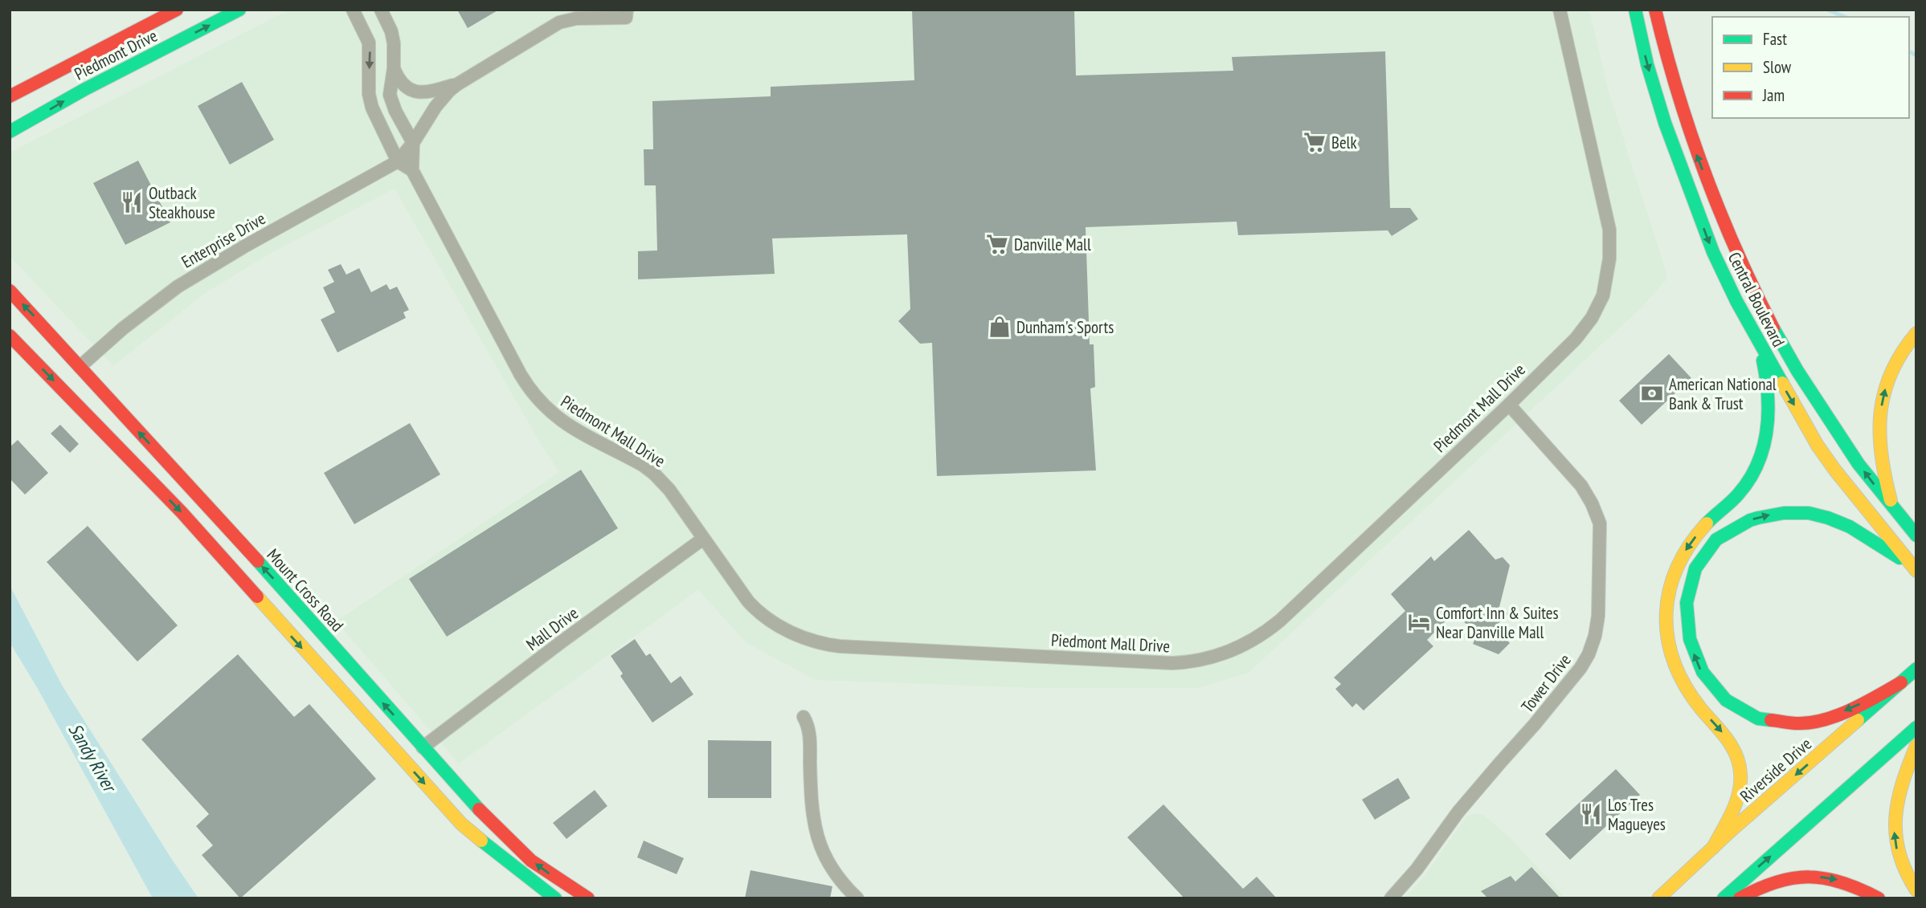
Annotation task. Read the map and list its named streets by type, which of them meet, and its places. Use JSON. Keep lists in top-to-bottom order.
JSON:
{
  "streets": {
    "main road": [
      "Piedmont Drive",
      "Central Boulevard",
      "Mount Cross Road",
      "Riverside Drive"
    ],
    "street": [
      "Enterprise Drive",
      "Piedmont Mall Drive",
      "Mall Drive",
      "Tower Drive"
    ]
  },
  "crossings": [
    ["Enterprise Drive", "Mount Cross Road"],
    ["Piedmont Mall Drive", "Mall Drive"],
    ["Piedmont Mall Drive", "Tower Drive"],
    ["Mount Cross Road", "Mall Drive"]
  ],
  "water": ["Sandy River"],
  "places": {
    "supermarket": ["Belk", "Danville Mall"],
    "restaurant": ["Outback Steakhouse", "Los Tres Magueyes"],
    "shop": ["Dunham's Sports"],
    "bank": ["American National Bank & Trust"],
    "hotel": ["Comfort Inn & Suites Near Danville Mall"]
  },
  "legend": ["Fast", "Slow", "Jam"]
}
